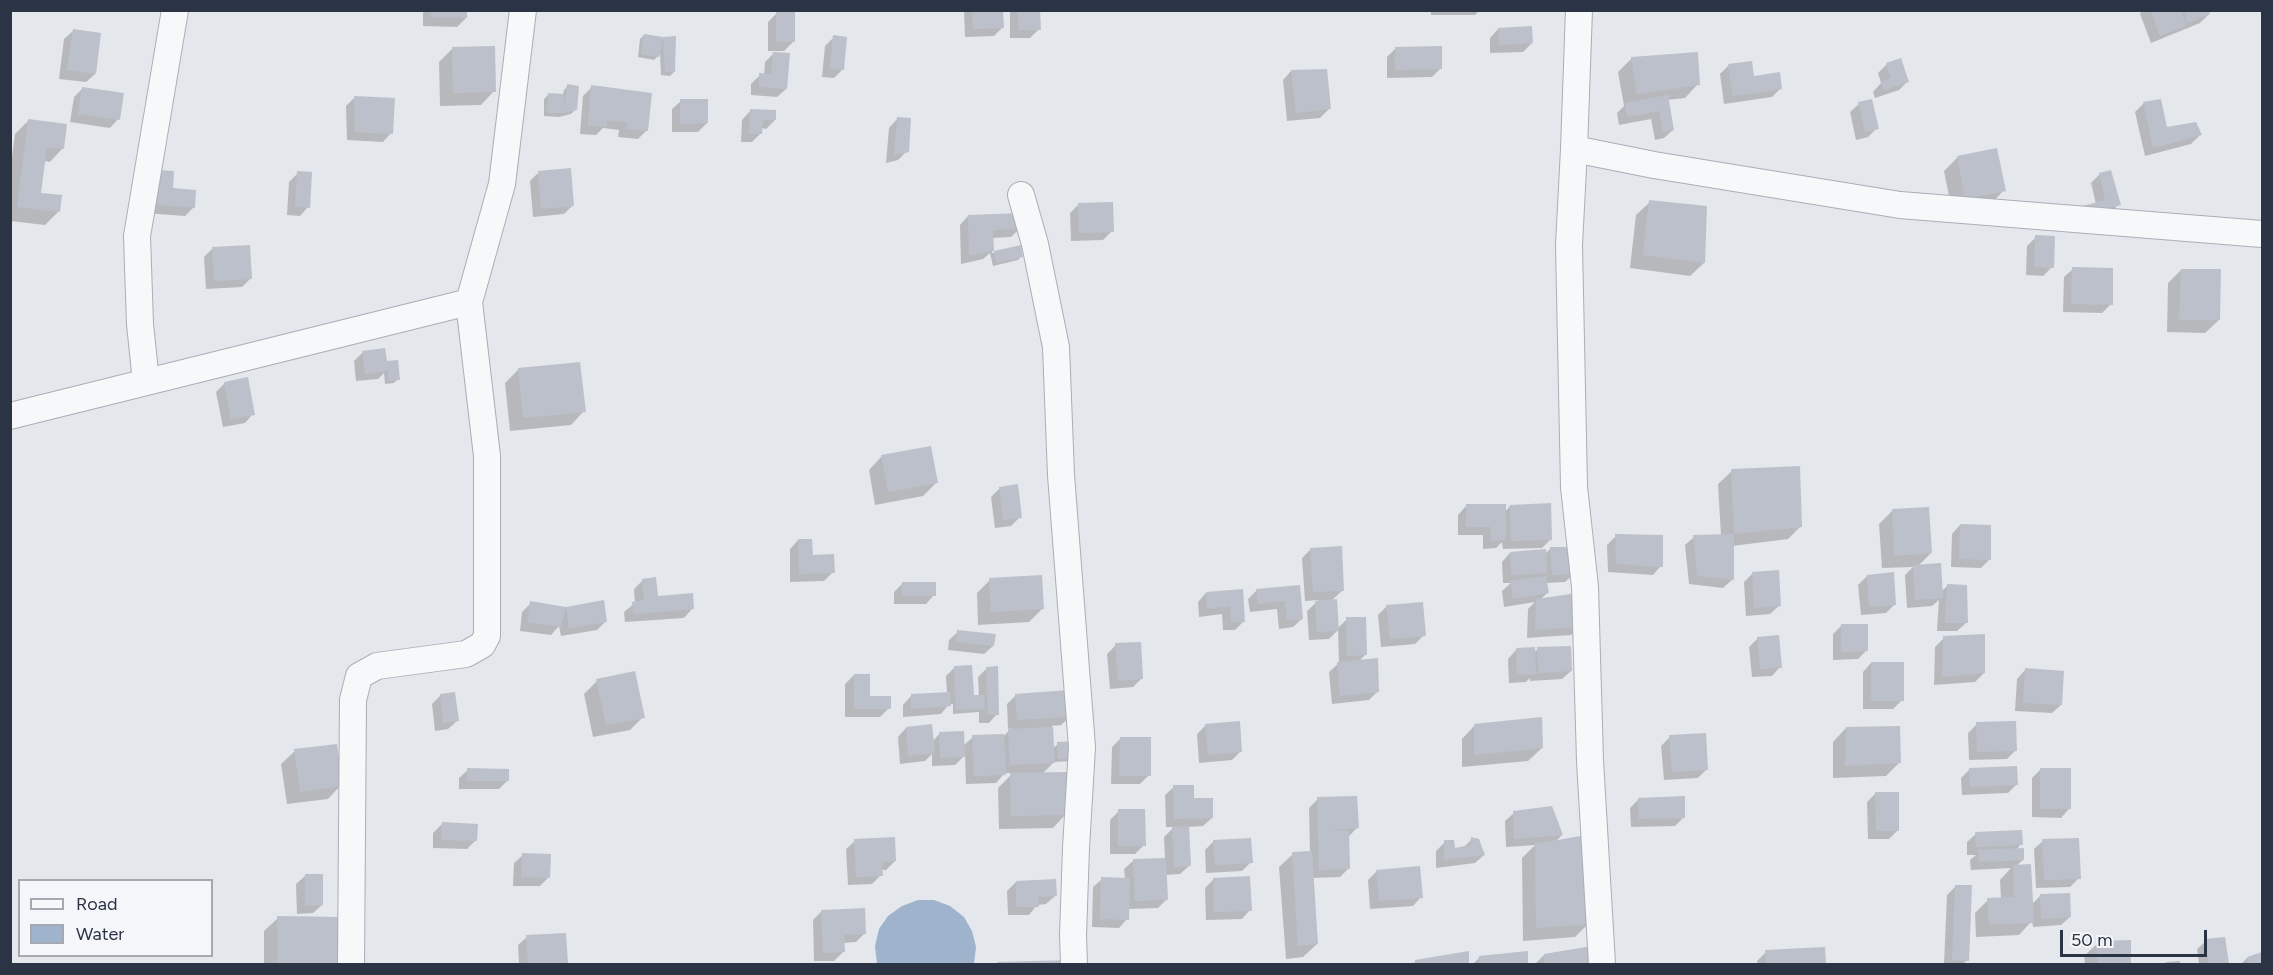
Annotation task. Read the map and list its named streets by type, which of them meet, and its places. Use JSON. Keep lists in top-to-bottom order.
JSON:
{
  "legend": ["Road", "Water"],
  "scale_bar": "50 m"
}
